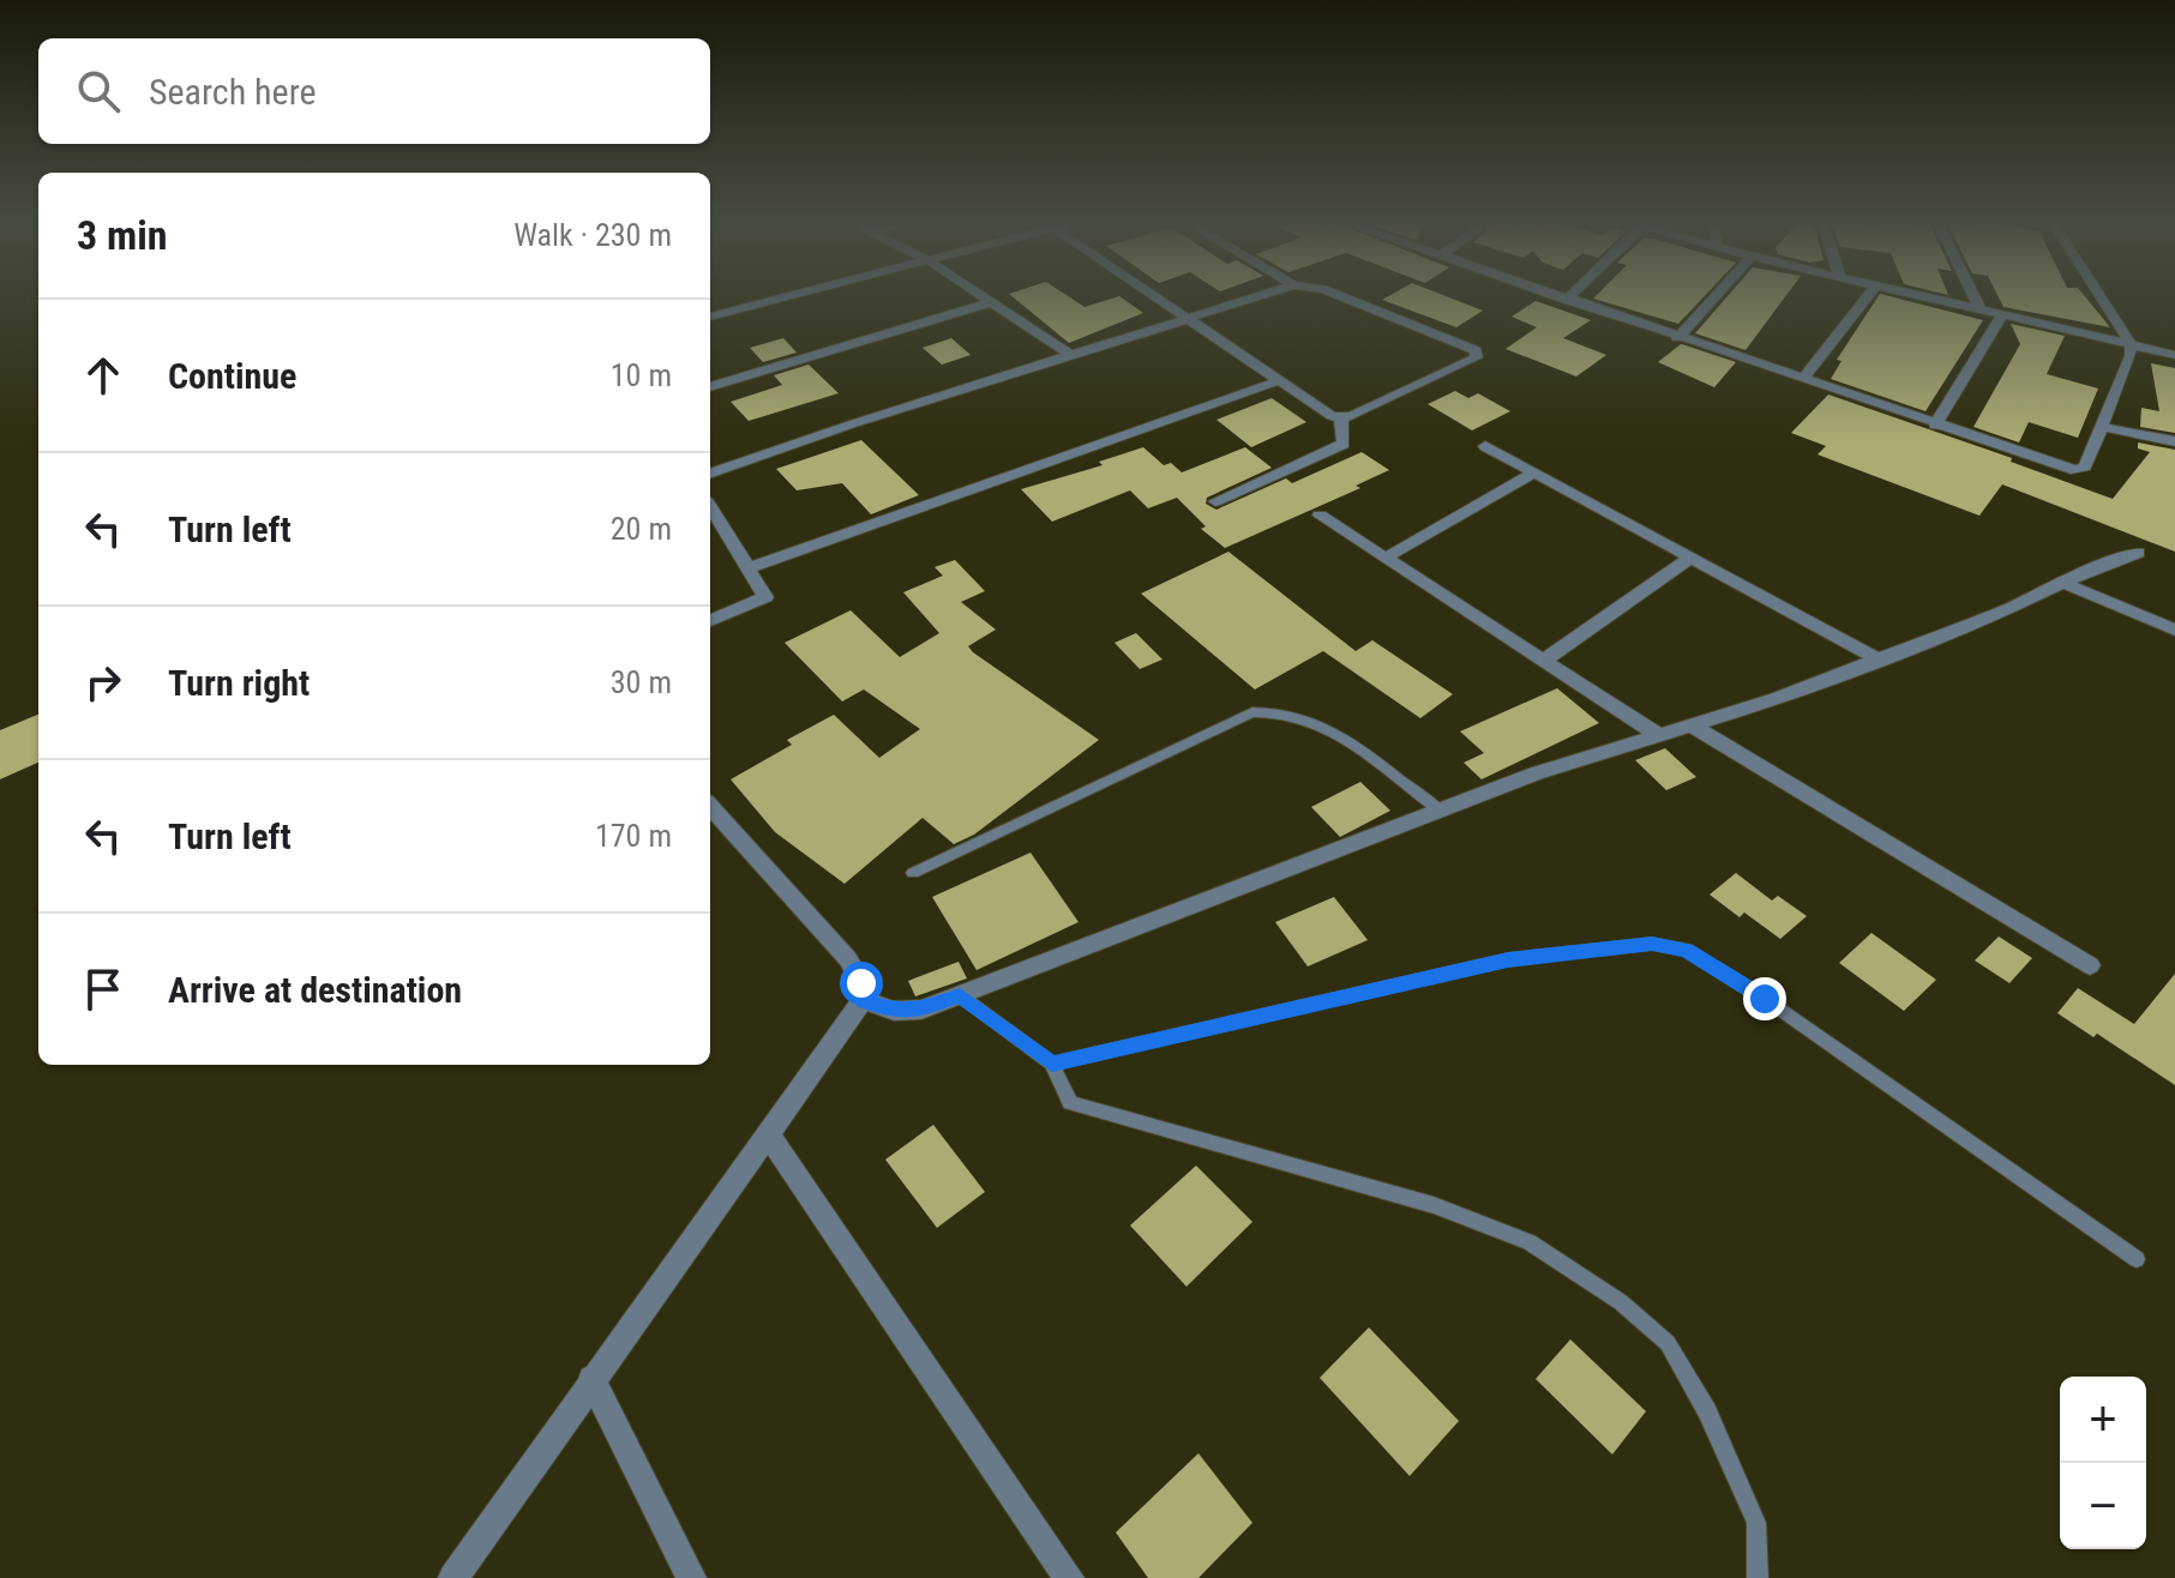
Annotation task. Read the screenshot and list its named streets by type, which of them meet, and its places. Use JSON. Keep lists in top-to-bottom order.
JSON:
{
  "page": {
    "search": "Search here",
    "heading": ["3 min", "Walk · 230 m"],
    "list": [
      ["Continue", "10 m"],
      ["Turn left", "20 m"],
      ["Turn right", "30 m"],
      ["Turn left", "170 m"],
      "Arrive at destination"
    ],
    "map_buttons": ["+", "−"]
  }
}
